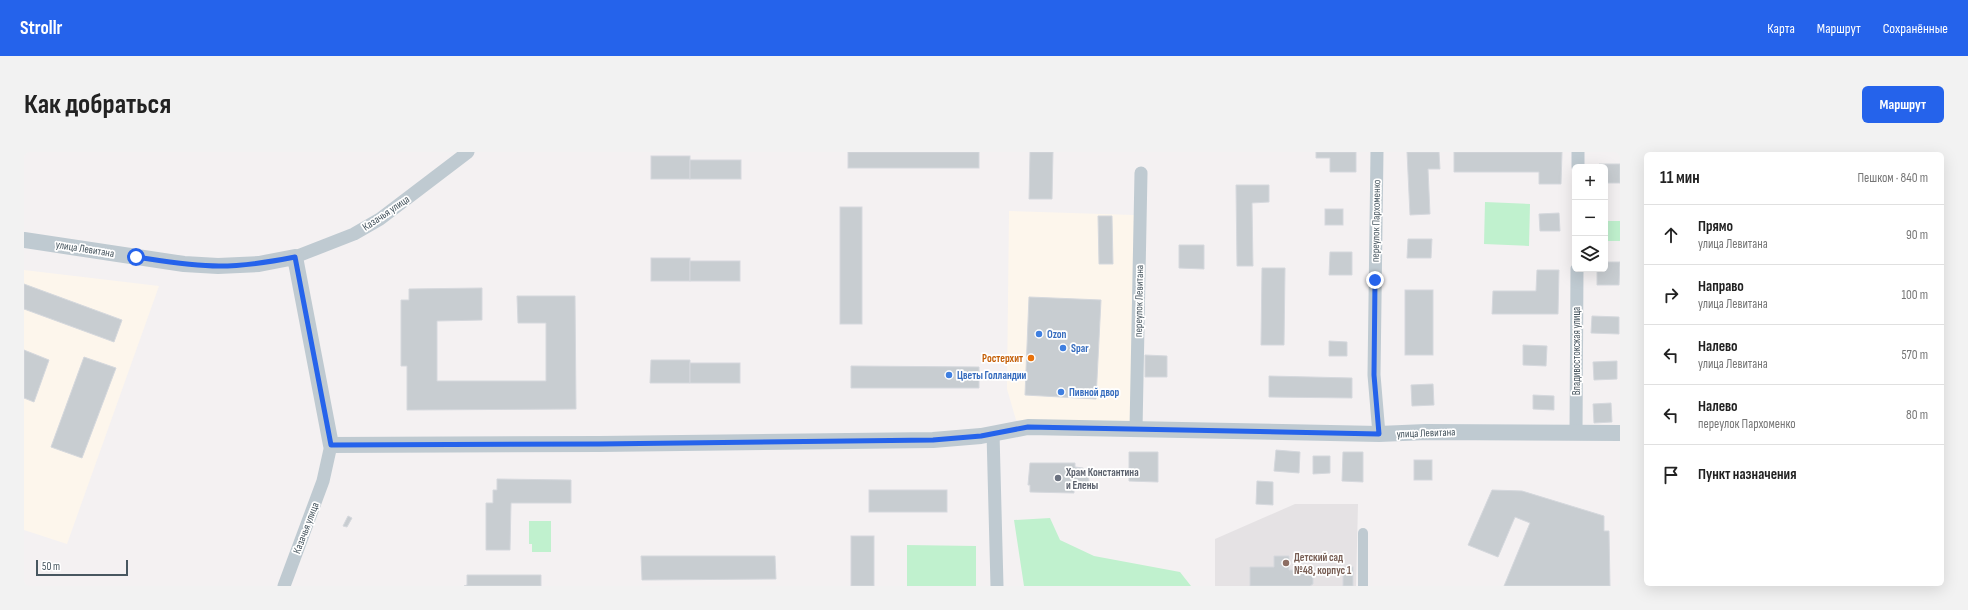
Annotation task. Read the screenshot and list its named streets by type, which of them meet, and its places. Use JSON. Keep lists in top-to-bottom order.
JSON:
{
  "streets": {
    "street": [
      "Казачья улица",
      "переулок Пархоменко",
      "улица Левитана",
      "переулок Левитана",
      "Владивостокская улица"
    ]
  },
  "crossings": [
    ["Казачья улица", "улица Левитана"],
    ["переулок Пархоменко", "улица Левитана"],
    ["улица Левитана", "переулок Левитана"],
    ["улица Левитана", "Владивостокская улица"]
  ],
  "places": [
    "Ozon",
    "Spar",
    "Ростерхит",
    "Цветы Голландии",
    "Пивной двор",
    "Храм Константина и Елены",
    "Детский сад №48, корпус 1"
  ],
  "scale_bar": "50 m",
  "page": {
    "header": "Strollr",
    "nav": ["Карта", "Маршрут", "Сохранённые"],
    "buttons": "Маршрут",
    "title": "Как добраться",
    "heading": ["11 мин", "Пешком · 840 m"],
    "map_buttons": ["+", "−"],
    "list": [
      ["Прямо", "улица Левитана", "90 m"],
      ["Направо", "улица Левитана", "100 m"],
      ["Налево", "улица Левитана", "570 m"],
      ["Налево", "переулок Пархоменко", "80 m"],
      "Пункт назначения"
    ],
    "scale": "50 m"
  }
}
